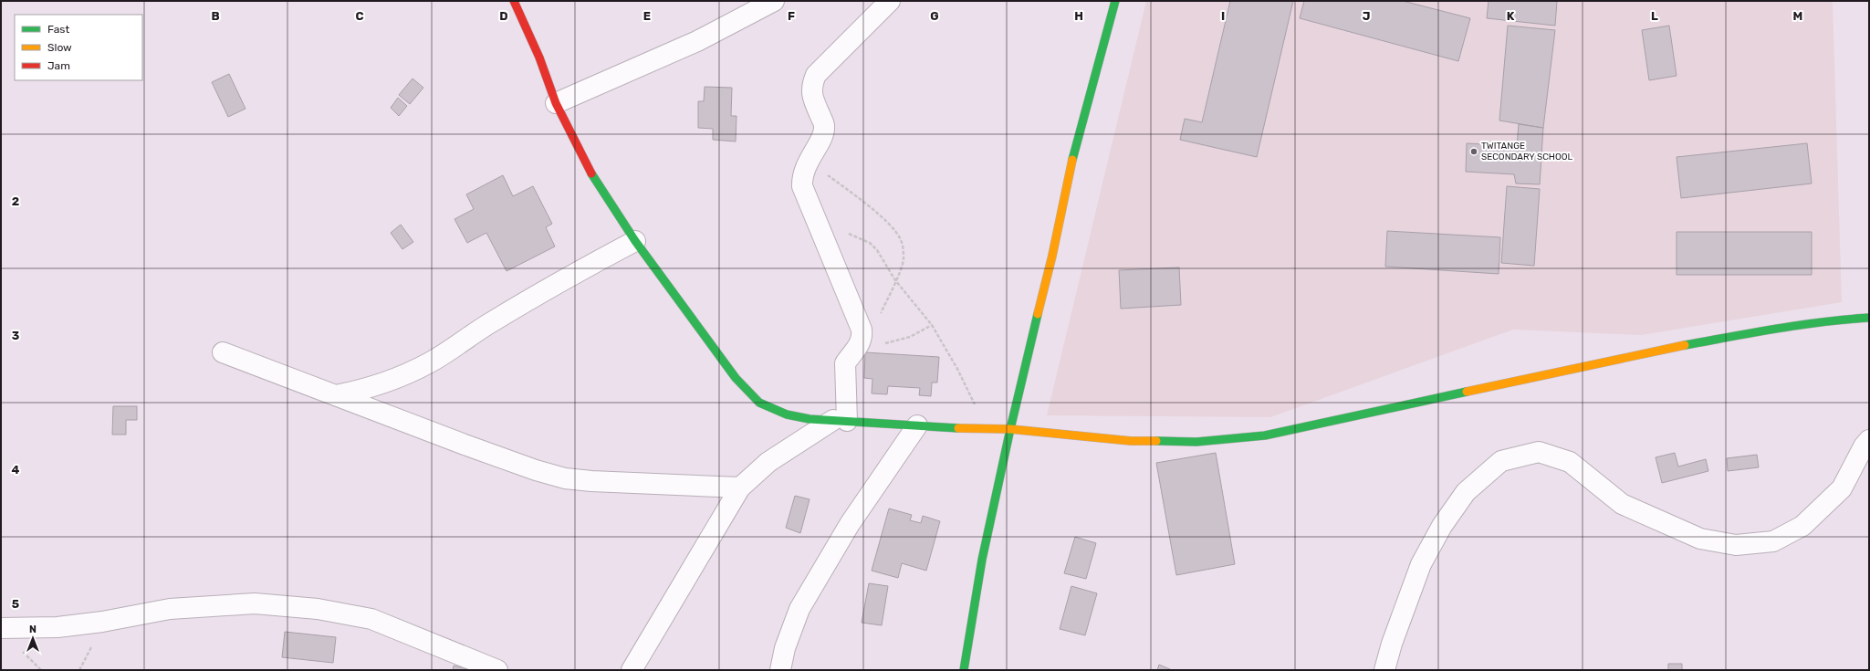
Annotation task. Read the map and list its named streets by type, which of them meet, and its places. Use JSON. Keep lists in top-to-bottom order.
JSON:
{
  "places": ["TWITANGE SECONDARY SCHOOL"],
  "legend": ["Fast", "Slow", "Jam"],
  "north": "top",
  "grid": {
    "columns": [
      "B",
      "C",
      "D",
      "E",
      "F",
      "G",
      "H",
      "I",
      "J",
      "K",
      "L",
      "M"
    ],
    "rows": [
      "2",
      "3",
      "4",
      "5"
    ]
  }
}
